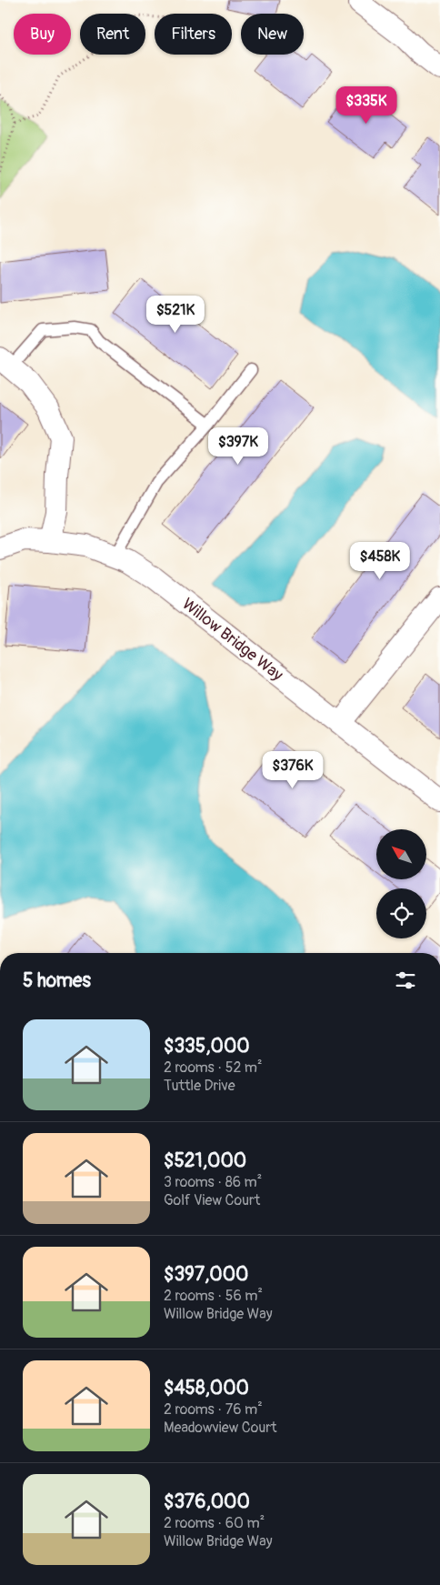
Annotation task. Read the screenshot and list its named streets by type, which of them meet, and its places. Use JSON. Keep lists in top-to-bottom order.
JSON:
{
  "streets": {
    "street": ["Willow Bridge Way"]
  },
  "north": "top left",
  "page": {
    "chip": [
      "Buy",
      "Rent",
      "Filters",
      "New"
    ],
    "price": [
      "$335K",
      "$521K",
      "$397K",
      "$458K",
      "$376K"
    ],
    "heading": "5 homes",
    "list": [
      {
        "name": "$335,000",
        "note": "2 rooms · 52 m² · Tuttle Drive"
      },
      {
        "name": "$521,000",
        "note": "3 rooms · 86 m² · Golf View Court"
      },
      {
        "name": "$397,000",
        "note": "2 rooms · 56 m² · Willow Bridge Way"
      },
      {
        "name": "$458,000",
        "note": "2 rooms · 76 m² · Meadowview Court"
      },
      {
        "name": "$376,000",
        "note": "2 rooms · 60 m² · Willow Bridge Way"
      }
    ]
  }
}
